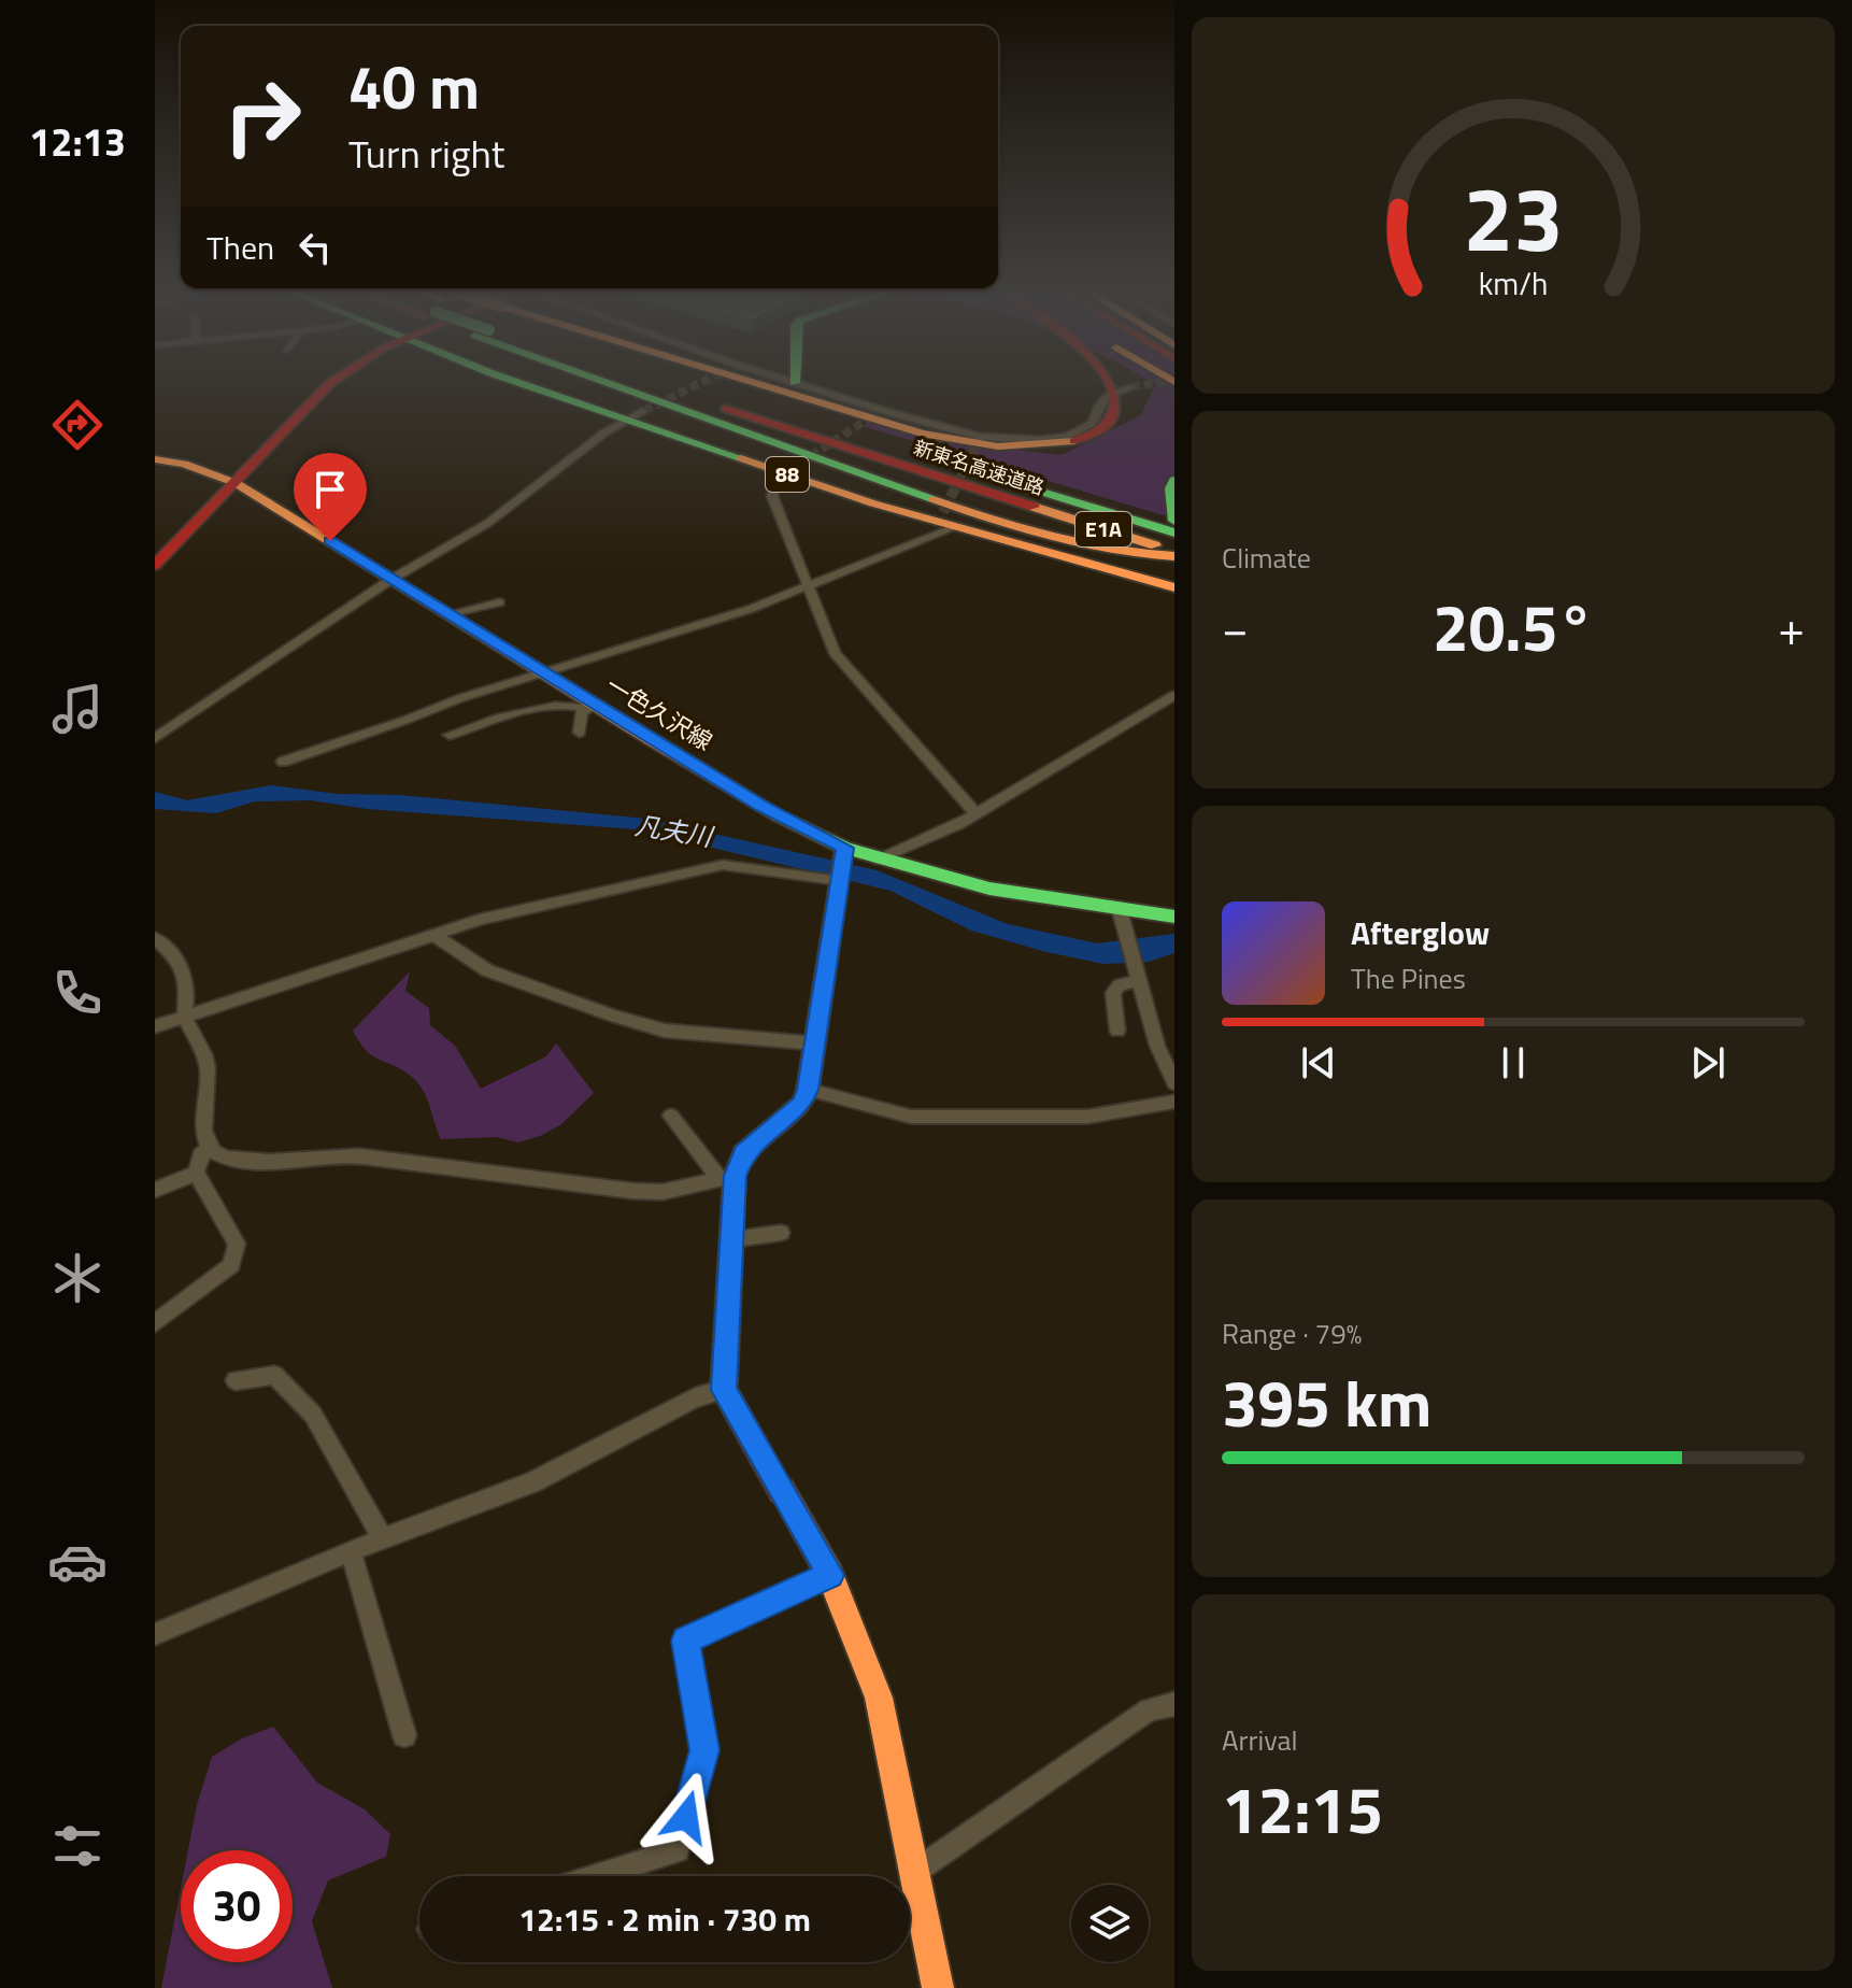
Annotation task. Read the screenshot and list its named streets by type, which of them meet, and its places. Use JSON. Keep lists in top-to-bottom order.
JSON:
{
  "streets": {
    "main road": [
      "新東名高速道路",
      "88",
      "E1A",
      "一色久沢線"
    ]
  },
  "water": ["凡夫川"],
  "page": {
    "tabs": "12:13",
    "turn": ["40 m", "Turn right"],
    "then": "Then",
    "tile": [
      "Climate",
      ["Range · 79%", "395 km"],
      ["Arrival", "12:15"]
    ],
    "heat": ["−", "20.5°", "+"],
    "song": ["Afterglow", "The Pines"],
    "limit": "30",
    "trip": "12:15 · 2 min · 730 m",
    "gauge": ["23", "km/h"]
  }
}
